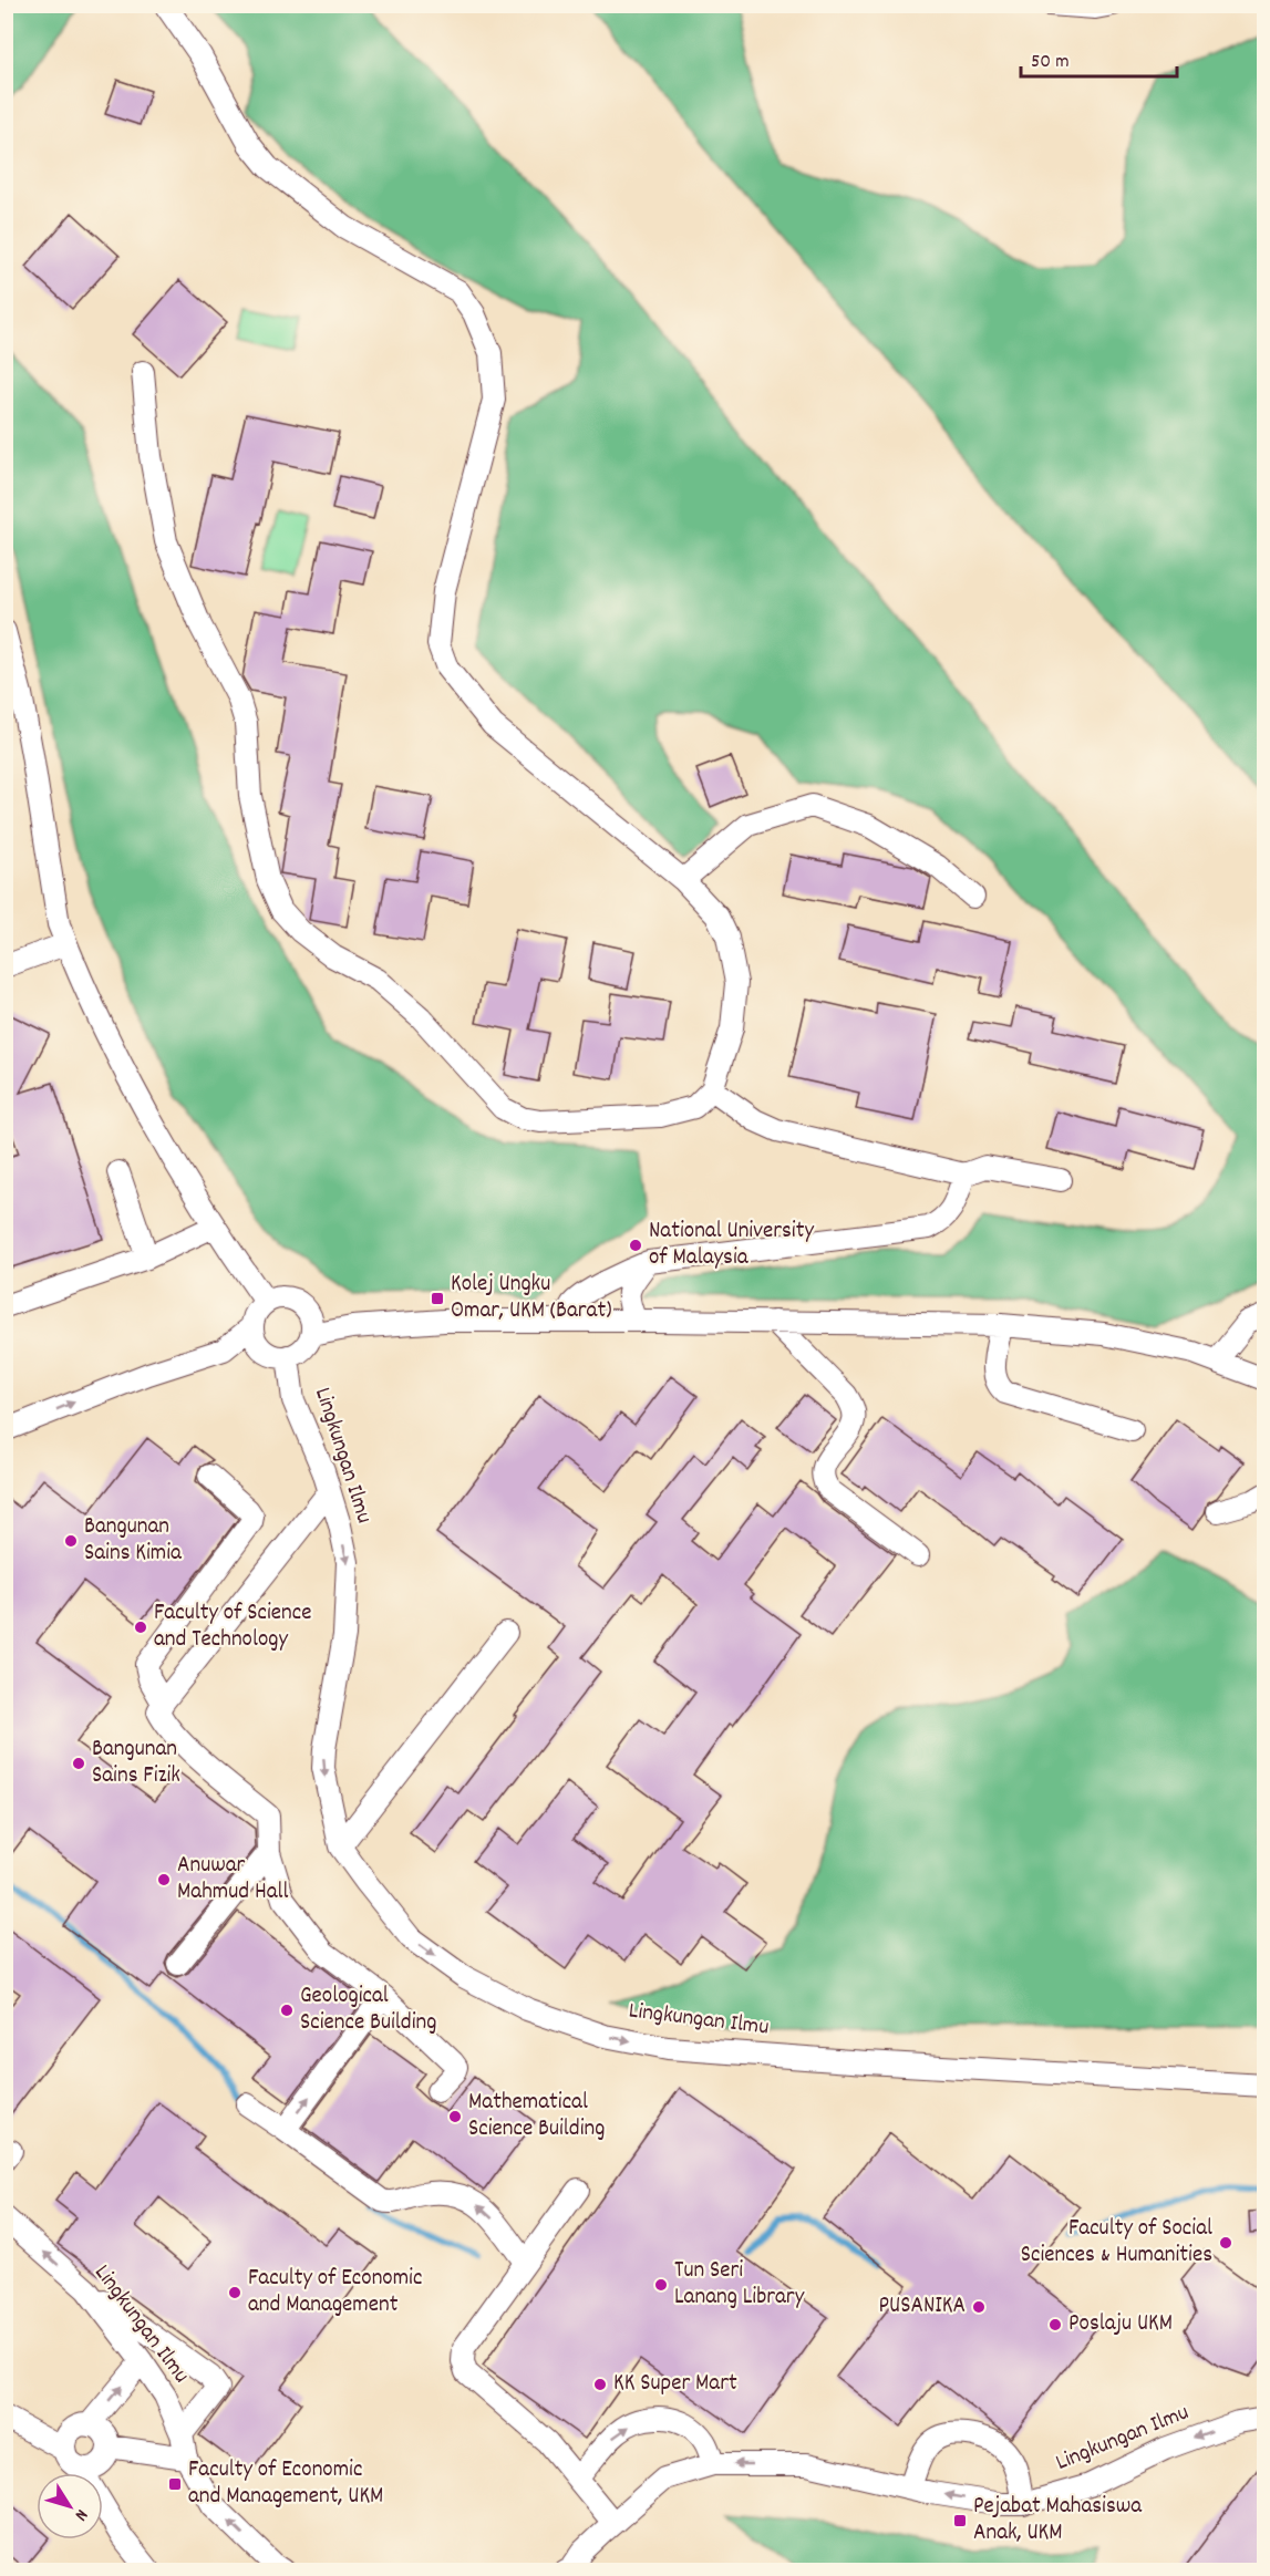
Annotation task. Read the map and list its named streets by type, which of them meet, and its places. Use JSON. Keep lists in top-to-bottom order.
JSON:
{
  "streets": {
    "street": ["Lingkungan Ilmu"]
  },
  "places": {
    "other": [
      "National University of Malaysia",
      "Bangunan Sains Kimia",
      "Faculty of Science and Technology",
      "Bangunan Sains Fizik",
      "Anuwar Mahmud Hall",
      "Geological Science Building",
      "Mathematical Science Building",
      "Faculty of Social Sciences & Humanities",
      "Tun Seri Lanang Library",
      "Faculty of Economic and Management",
      "PUSANIKA",
      "Poslaju UKM",
      "KK Super Mart"
    ],
    "transit": ["Kolej Ungku Omar, UKM (Barat)", "Faculty of Economic and Management, UKM", "Pejabat Mahasiswa Anak, UKM"]
  },
  "scale_bar": "50 m",
  "north": "bottom right"
}
